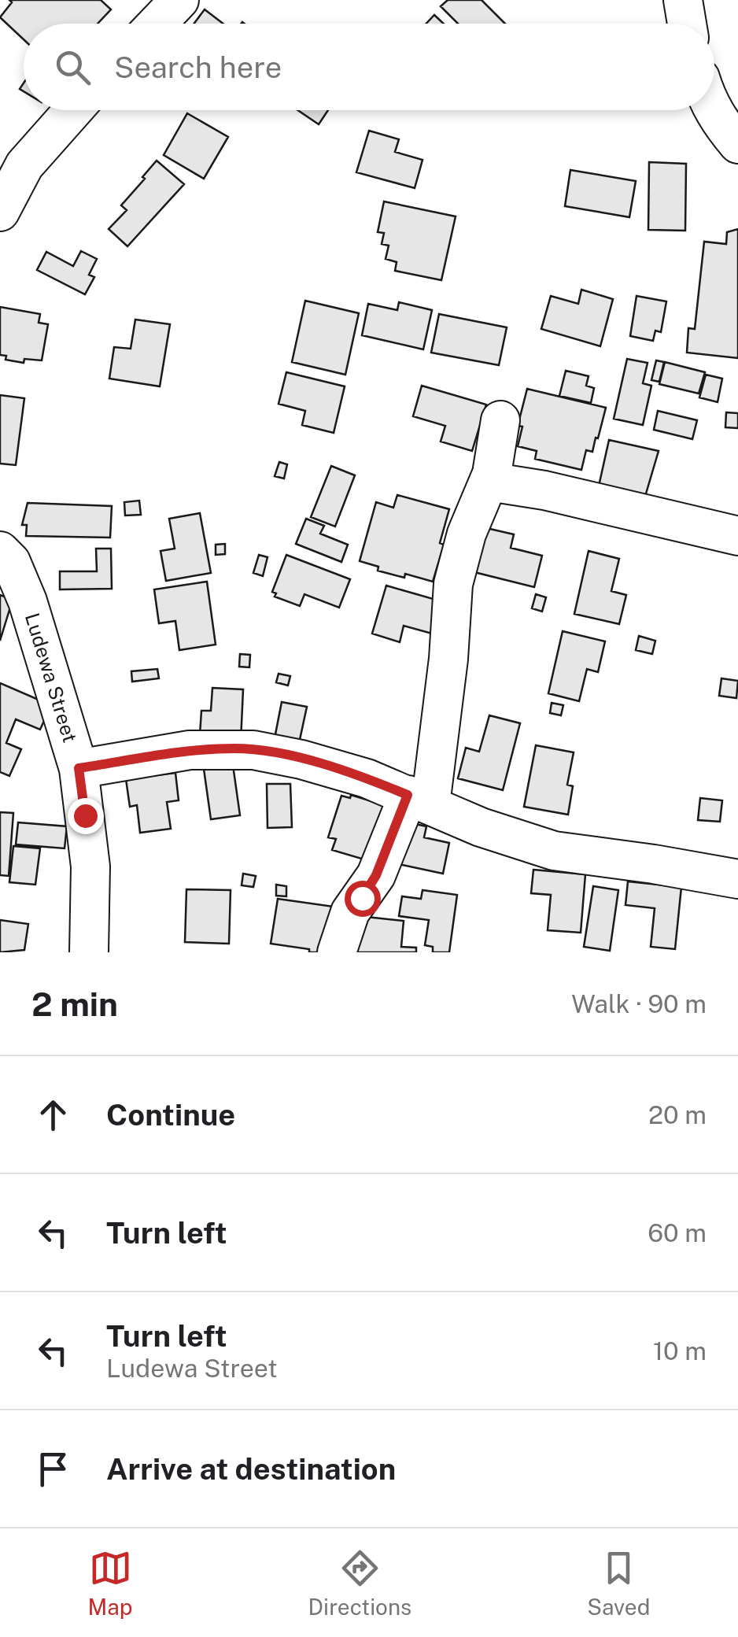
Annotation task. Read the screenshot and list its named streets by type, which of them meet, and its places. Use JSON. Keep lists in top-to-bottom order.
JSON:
{
  "streets": {
    "street": ["Ludewa Street"]
  },
  "page": {
    "search": "Search here",
    "heading": ["2 min", "Walk · 90 m"],
    "list": [
      ["Continue", "20 m"],
      ["Turn left", "60 m"],
      ["Turn left", "Ludewa Street", "10 m"],
      "Arrive at destination"
    ],
    "nav": ["Map", "Directions", "Saved"]
  }
}
